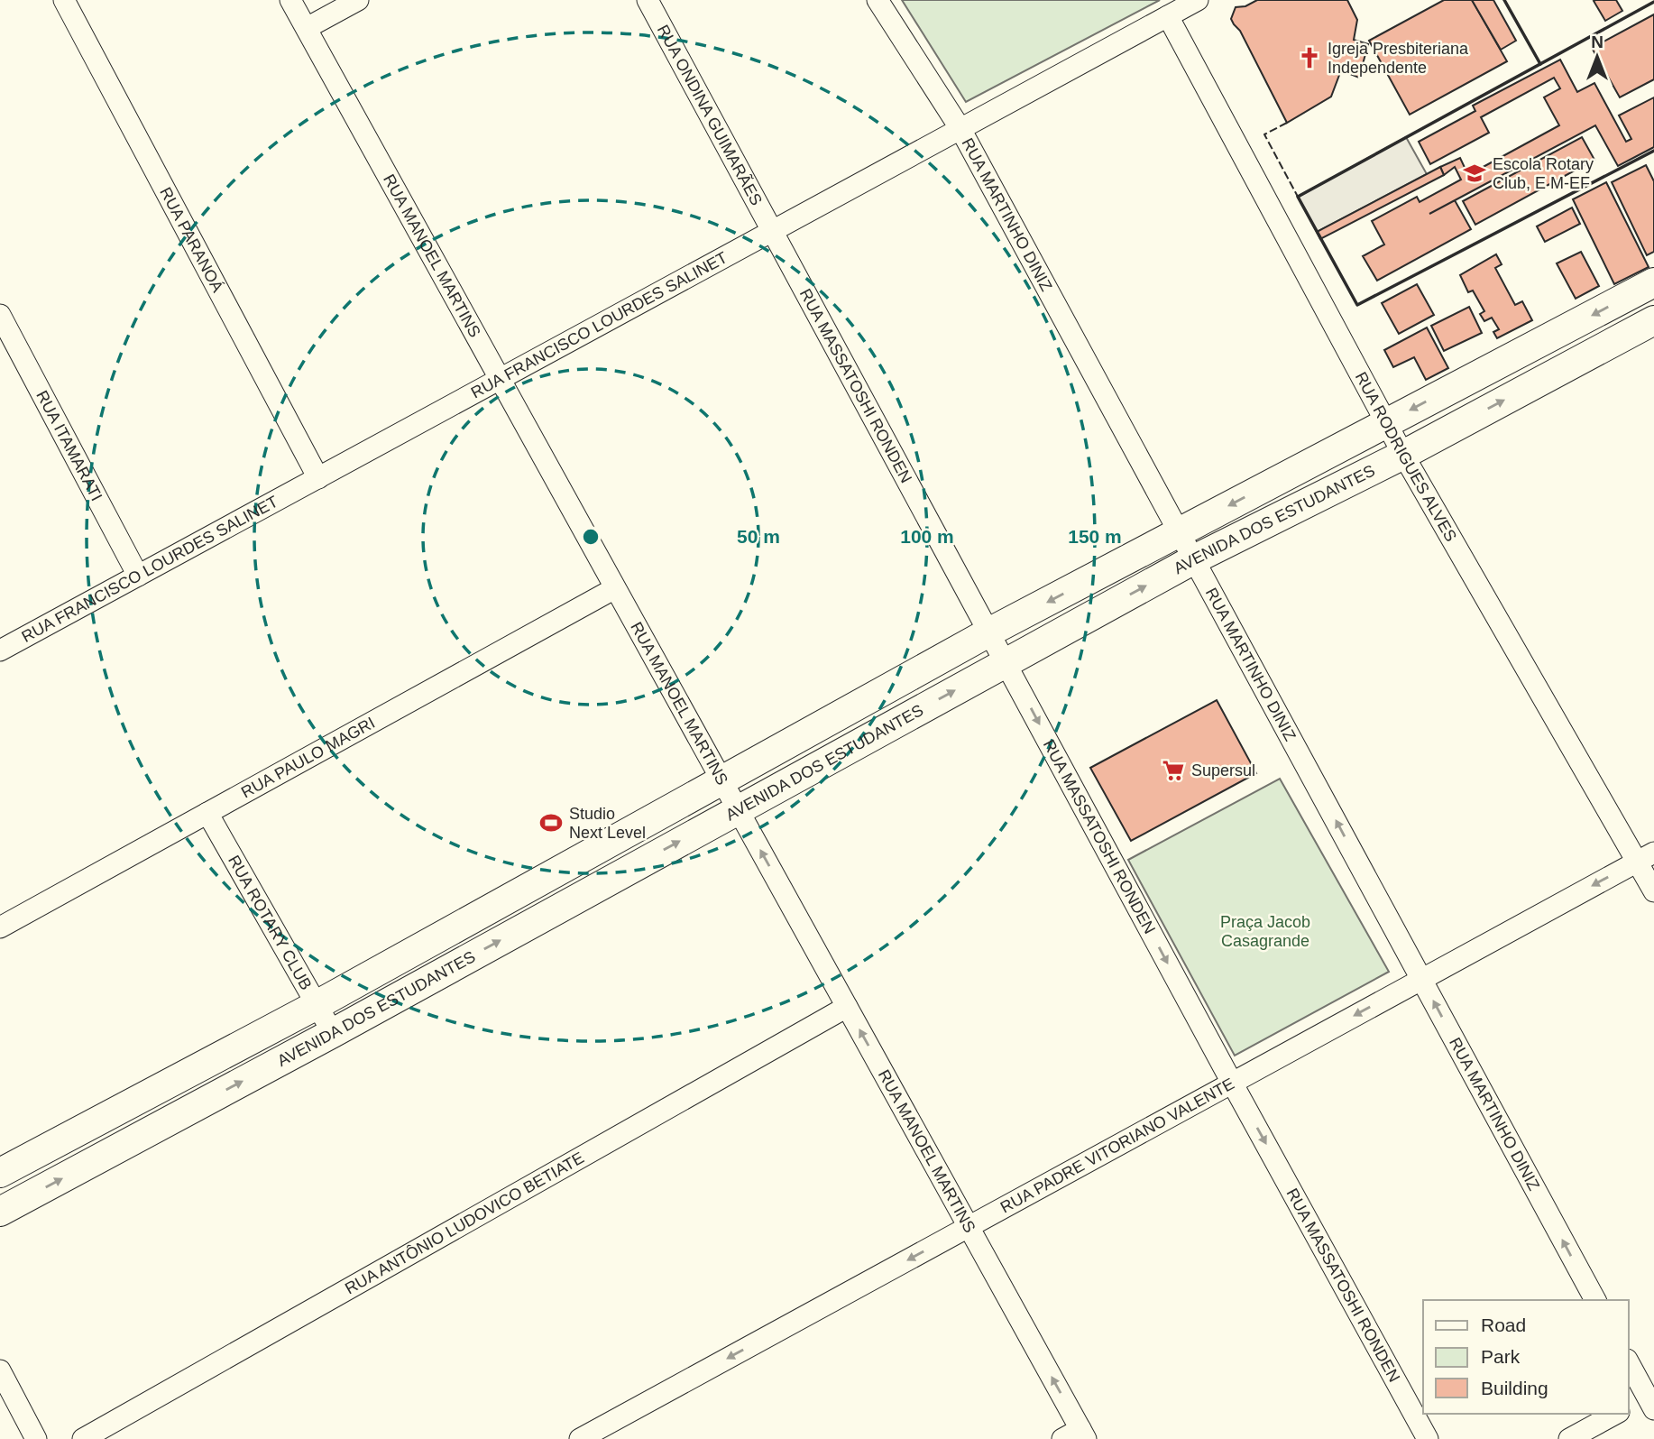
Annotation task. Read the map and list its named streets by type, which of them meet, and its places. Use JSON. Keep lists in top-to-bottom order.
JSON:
{
  "streets": {
    "street": [
      "RUA ONDINA GUIMARÃES",
      "RUA MARTINHO DINIZ",
      "RUA PARANOÁ",
      "RUA MANOEL MARTINS",
      "RUA FRANCISCO LOURDES SALINET",
      "RUA MASSATOSHI RONDEN",
      "RUA ITAMARATI",
      "RUA RODRIGUES ALVES",
      "AVENIDA DOS ESTUDANTES",
      "RUA PAULO MAGRI",
      "RUA ROTARY CLUB",
      "RUA PADRE VITORIANO VALENTE",
      "RUA ANTÔNIO LUDOVICO BETIATE"
    ]
  },
  "crossings": [
    ["RUA ONDINA GUIMARÃES", "RUA FRANCISCO LOURDES SALINET"],
    ["RUA ONDINA GUIMARÃES", "RUA MASSATOSHI RONDEN"],
    ["RUA MARTINHO DINIZ", "RUA FRANCISCO LOURDES SALINET"],
    ["RUA MARTINHO DINIZ", "AVENIDA DOS ESTUDANTES"],
    ["RUA MARTINHO DINIZ", "RUA PADRE VITORIANO VALENTE"],
    ["RUA PARANOÁ", "RUA FRANCISCO LOURDES SALINET"],
    ["RUA MANOEL MARTINS", "RUA FRANCISCO LOURDES SALINET"],
    ["RUA MANOEL MARTINS", "AVENIDA DOS ESTUDANTES"],
    ["RUA MANOEL MARTINS", "RUA PAULO MAGRI"],
    ["RUA MANOEL MARTINS", "RUA PADRE VITORIANO VALENTE"],
    ["RUA MANOEL MARTINS", "RUA ANTÔNIO LUDOVICO BETIATE"],
    ["RUA FRANCISCO LOURDES SALINET", "RUA MASSATOSHI RONDEN"],
    ["RUA FRANCISCO LOURDES SALINET", "RUA ITAMARATI"],
    ["RUA FRANCISCO LOURDES SALINET", "RUA RODRIGUES ALVES"],
    ["RUA MASSATOSHI RONDEN", "AVENIDA DOS ESTUDANTES"],
    ["RUA MASSATOSHI RONDEN", "RUA PADRE VITORIANO VALENTE"],
    ["RUA RODRIGUES ALVES", "AVENIDA DOS ESTUDANTES"],
    ["RUA RODRIGUES ALVES", "RUA PADRE VITORIANO VALENTE"],
    ["AVENIDA DOS ESTUDANTES", "RUA ROTARY CLUB"],
    ["RUA PAULO MAGRI", "RUA ROTARY CLUB"]
  ],
  "one_way": [
    "RUA MARTINHO DINIZ",
    "RUA MANOEL MARTINS",
    "RUA MASSATOSHI RONDEN",
    "RUA PADRE VITORIANO VALENTE"
  ],
  "parks": ["Praça Jacob Casagrande"],
  "places": {
    "church": ["Igreja Presbiteriana Independente"],
    "school or university": ["Escola Rotary Club, E M-EF"],
    "supermarket": ["Supersul"],
    "sports": ["Studio Next Level"]
  },
  "legend": ["Road", "Park", "Building"],
  "north": "top",
  "rings": ["50 m", "100 m", "150 m"]
}
